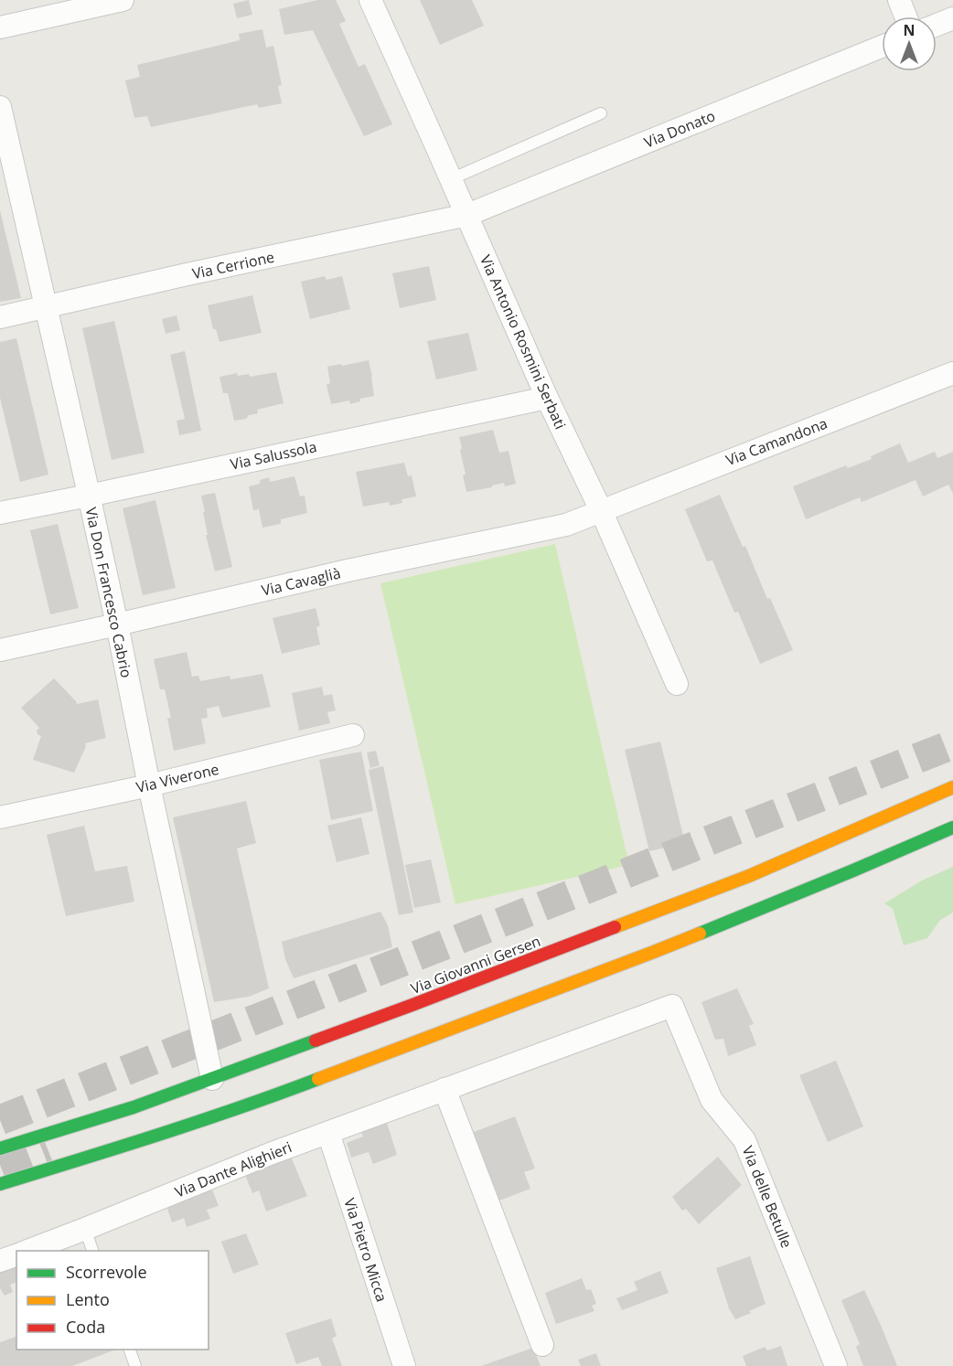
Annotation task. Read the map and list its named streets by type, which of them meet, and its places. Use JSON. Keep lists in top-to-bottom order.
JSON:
{
  "streets": {
    "street": [
      "Via Donato",
      "Via Cerrione",
      "Via Antonio Rosmini Serbati",
      "Via Camandona",
      "Via Salussola",
      "Via Cavaglià",
      "Via Don Francesco Cabrio",
      "Via Viverone",
      "Via Giovanni Gersen",
      "Via Dante Alighieri",
      "Via delle Betulle",
      "Via Pietro Micca"
    ]
  },
  "crossings": [
    ["Via Donato", "Via Cerrione"],
    ["Via Donato", "Via Antonio Rosmini Serbati"],
    ["Via Cerrione", "Via Antonio Rosmini Serbati"],
    ["Via Cerrione", "Via Don Francesco Cabrio"],
    ["Via Antonio Rosmini Serbati", "Via Camandona"],
    ["Via Antonio Rosmini Serbati", "Via Salussola"],
    ["Via Antonio Rosmini Serbati", "Via Cavaglià"],
    ["Via Camandona", "Via Cavaglià"],
    ["Via Salussola", "Via Don Francesco Cabrio"],
    ["Via Cavaglià", "Via Don Francesco Cabrio"],
    ["Via Don Francesco Cabrio", "Via Viverone"],
    ["Via Don Francesco Cabrio", "Via Giovanni Gersen"],
    ["Via Dante Alighieri", "Via delle Betulle"],
    ["Via Dante Alighieri", "Via Pietro Micca"]
  ],
  "legend": ["Scorrevole", "Lento", "Coda"],
  "north": "top"
}
